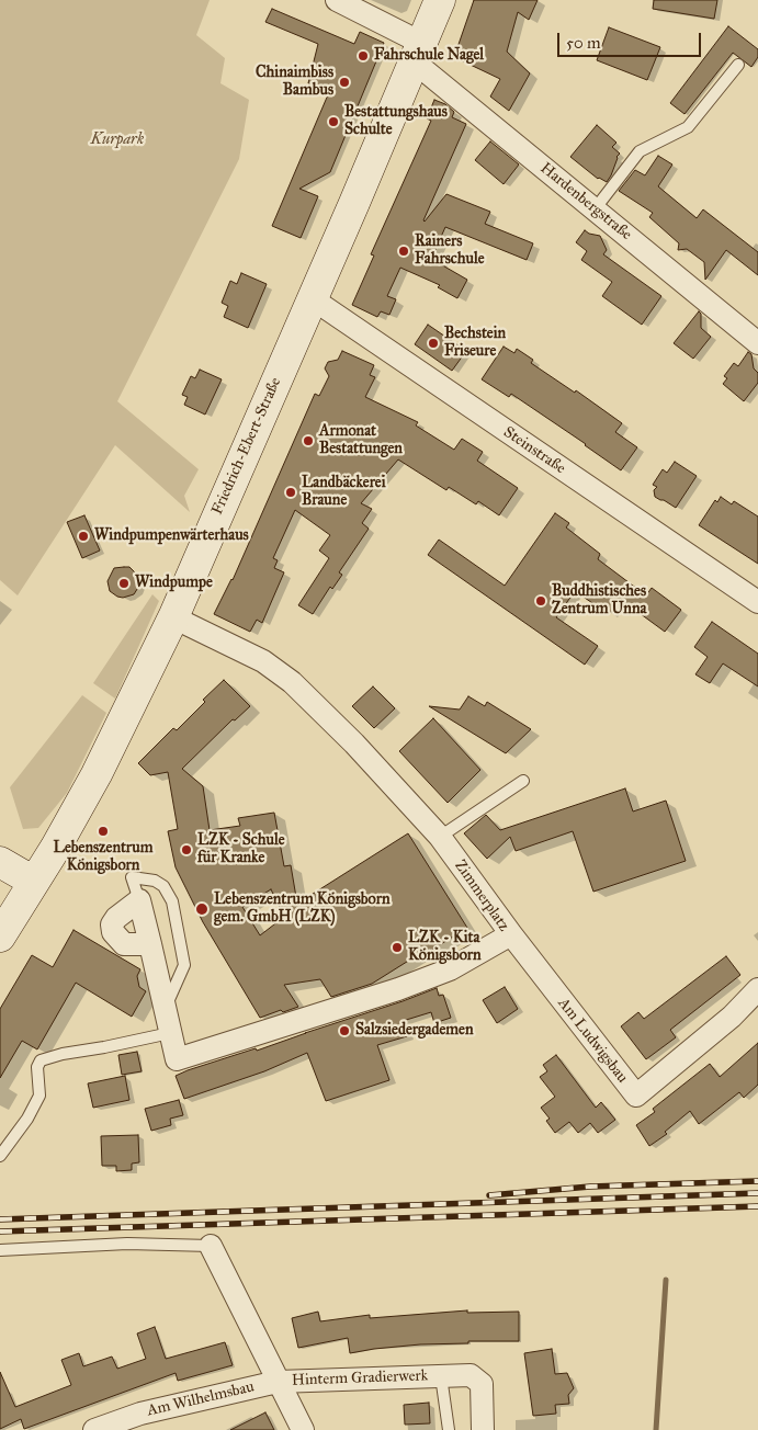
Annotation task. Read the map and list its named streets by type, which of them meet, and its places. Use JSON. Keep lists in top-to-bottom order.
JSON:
{
  "streets": {
    "main road": ["Friedrich-Ebert-Straße"],
    "street": [
      "Hardenbergstraße",
      "Steinstraße",
      "Zimmerplatz",
      "Am Ludwigsbau",
      "Hinterm Gradierwerk",
      "Am Wilhelmsbau"
    ]
  },
  "crossings": [
    ["Hardenbergstraße", "Friedrich-Ebert-Straße"],
    ["Friedrich-Ebert-Straße", "Steinstraße"],
    ["Friedrich-Ebert-Straße", "Zimmerplatz"],
    ["Zimmerplatz", "Am Ludwigsbau"],
    ["Hinterm Gradierwerk", "Am Wilhelmsbau"]
  ],
  "parks": ["Kurpark"],
  "places": [
    "Fahrschule Nagel",
    "Chinaimbiss Bambus",
    "Bestattungshaus Schulte",
    "Rainers Fahrschule",
    "Bechstein Friseure",
    "Armonat Bestattungen",
    "Landbäckerei Braune",
    "Windpumpenwärterhaus",
    "Windpumpe",
    "Buddhistisches Zentrum Unna",
    "Lebenszentrum Königsborn",
    "LZK - Schule für Kranke",
    "Lebenszentrum Königsborn gem. GmbH (LZK)",
    "LZK - Kita Königsborn",
    "Salzsiedergademen"
  ],
  "scale_bar": "50 m"
}
